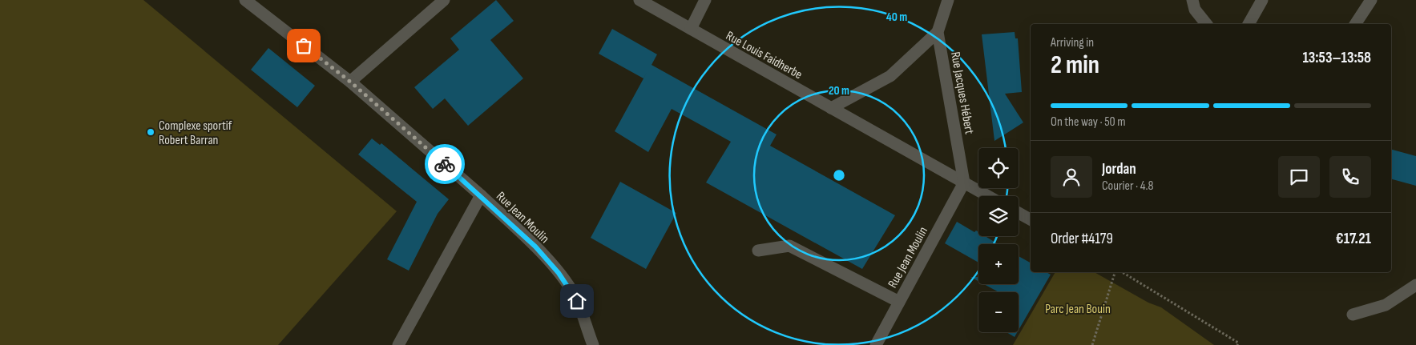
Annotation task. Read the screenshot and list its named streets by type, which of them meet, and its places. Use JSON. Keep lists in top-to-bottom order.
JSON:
{
  "streets": {
    "street": ["Rue Louis Faidherbe", "Rue Jacques Hébert", "Rue Jean Moulin"]
  },
  "crossings": [
    ["Rue Louis Faidherbe", "Rue Jacques Hébert"],
    ["Rue Louis Faidherbe", "Rue Jean Moulin"],
    ["Rue Jacques Hébert", "Rue Jean Moulin"]
  ],
  "parks": ["Parc Jean Bouin"],
  "places": ["Complexe sportif Robert Barran"],
  "page": {
    "heading": ["2 min", "Arriving in", "13:53–13:58"],
    "panel": [
      "Jordan",
      "Courier · 4.8",
      "Order #4179",
      "€17.21"
    ],
    "bar": "On the way · 50 m",
    "map_buttons": ["+", "−"]
  },
  "rings": ["40 m", "20 m"]
}
